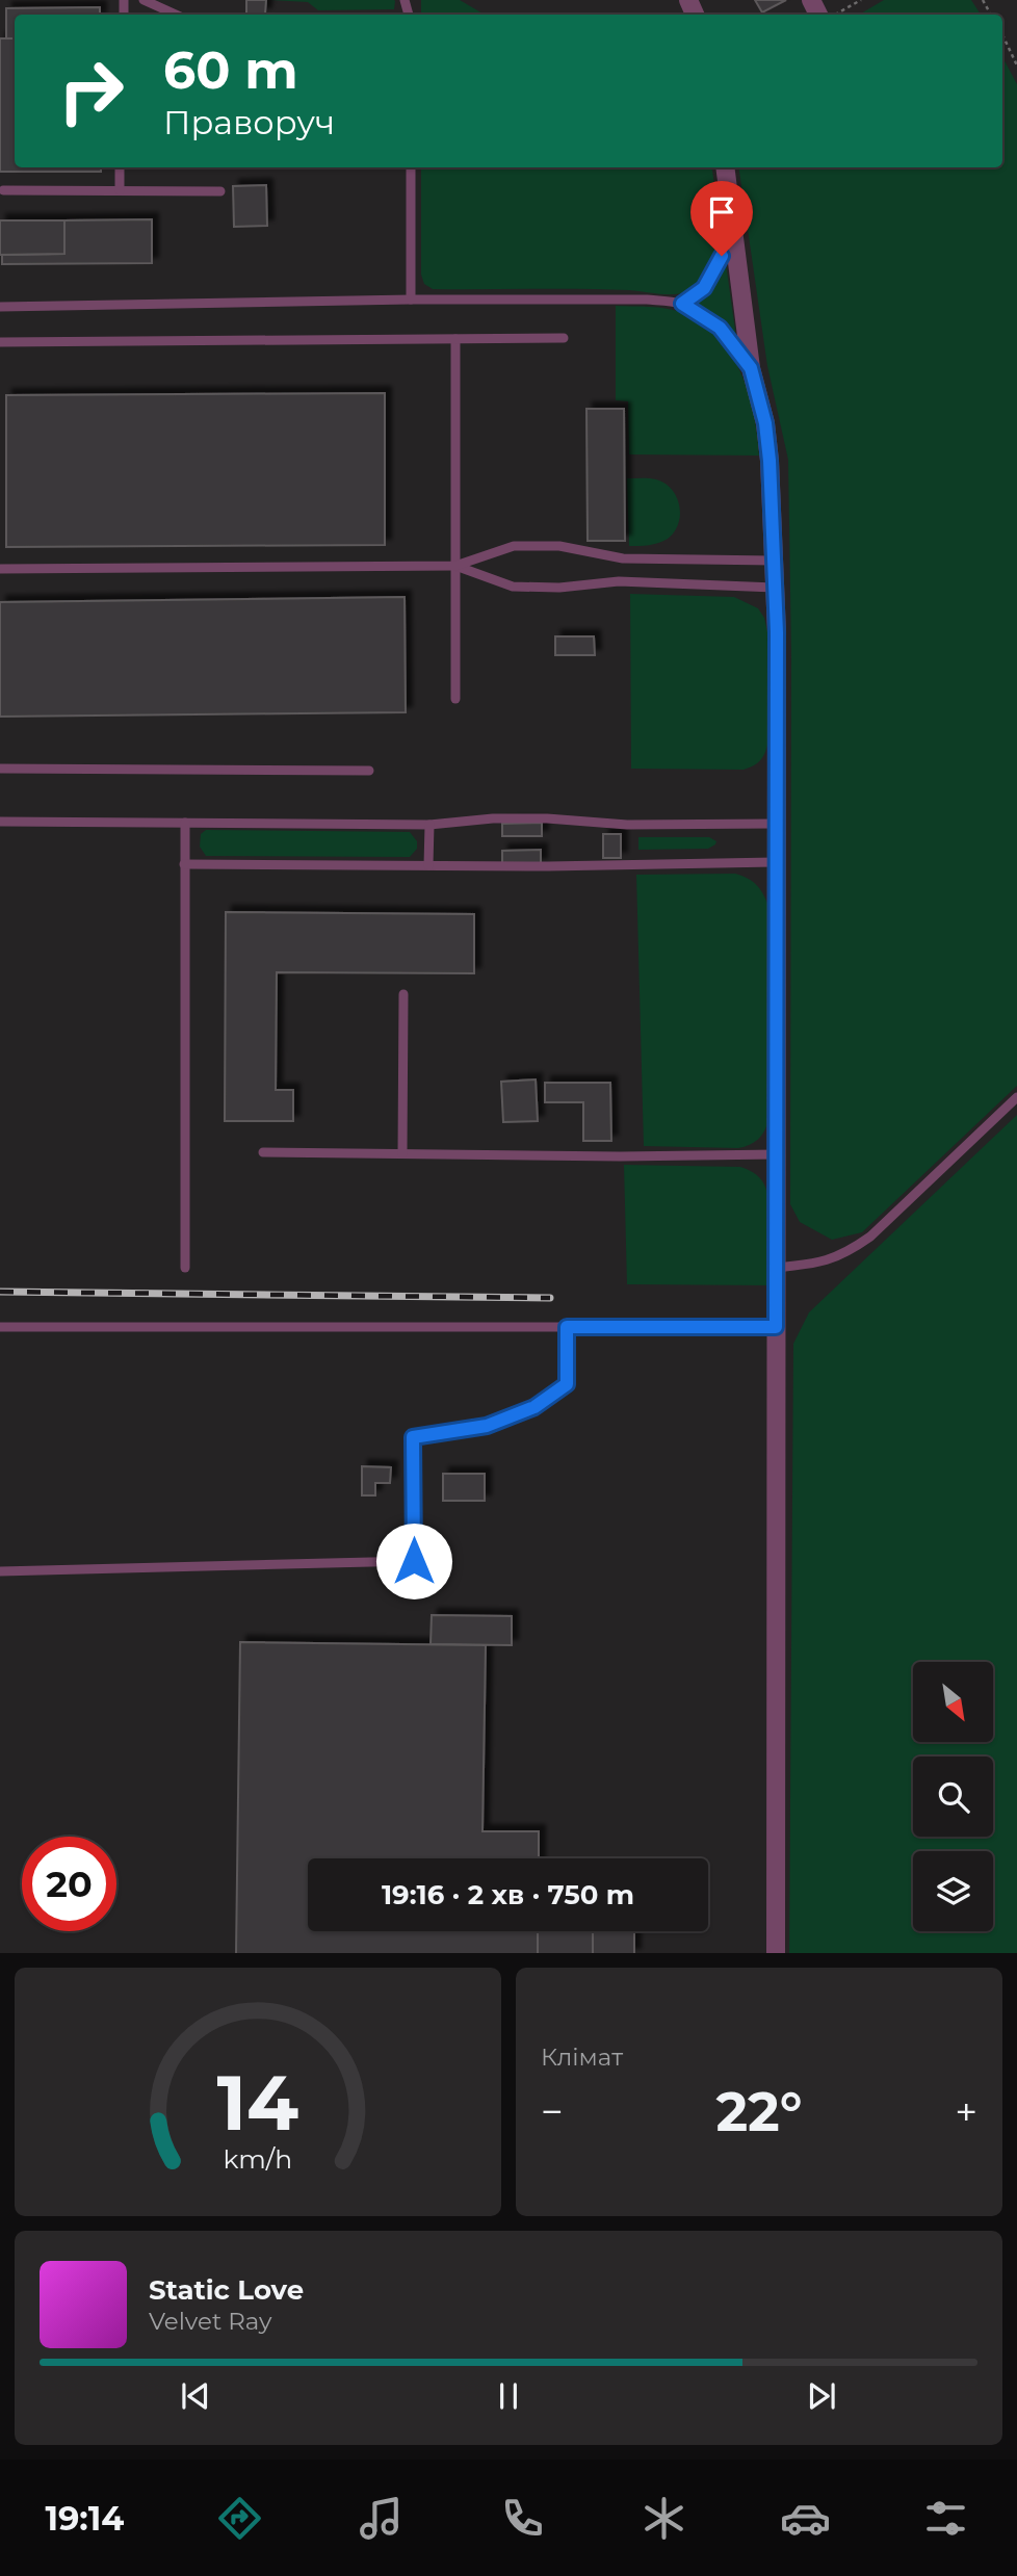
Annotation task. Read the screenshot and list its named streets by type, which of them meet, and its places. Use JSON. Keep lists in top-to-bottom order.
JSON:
{
  "north": "bottom right",
  "page": {
    "turn": ["60 m", "Праворуч"],
    "limit": "20",
    "trip": "19:16 · 2 хв · 750 m",
    "tile": "Клімат",
    "heat": ["−", "22°", "+"],
    "song": ["Static Love", "Velvet Ray"],
    "tabs": "19:14",
    "gauge": ["14", "km/h"]
  }
}
